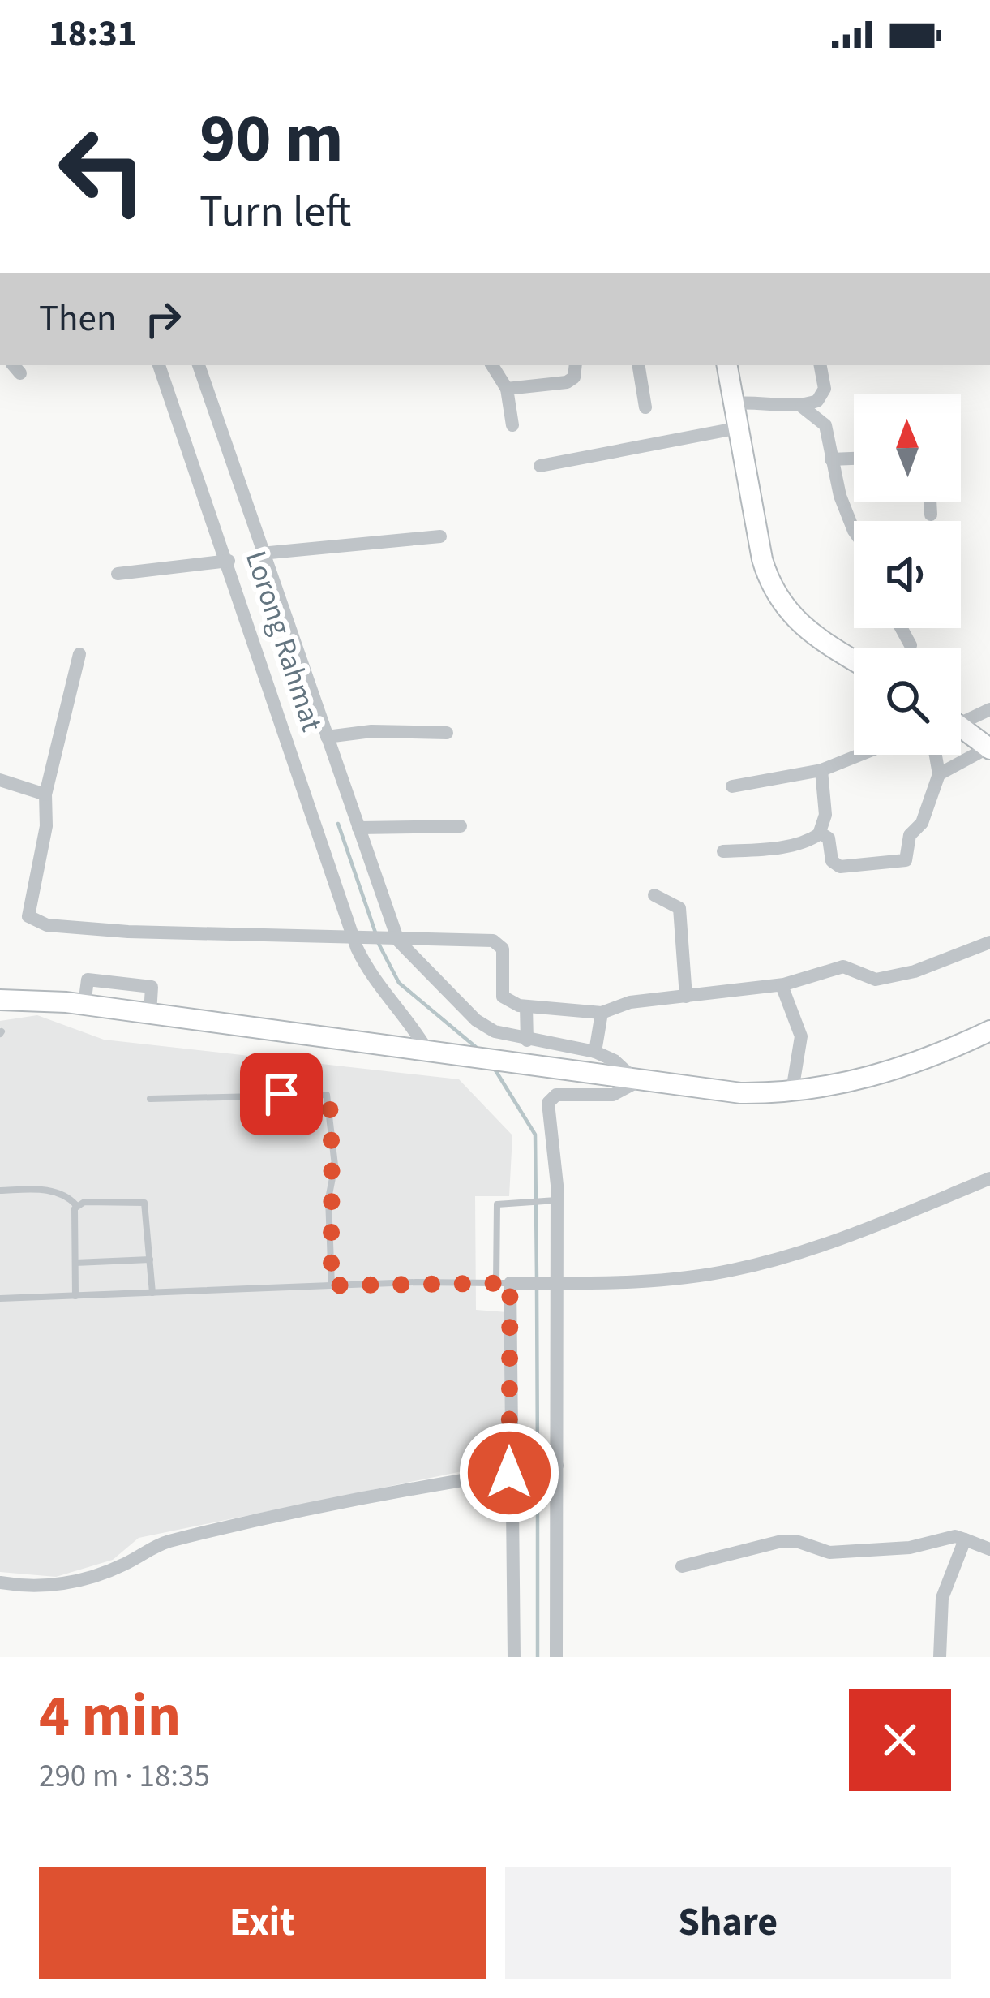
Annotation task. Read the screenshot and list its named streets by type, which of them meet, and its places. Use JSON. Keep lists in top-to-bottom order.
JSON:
{
  "streets": {
    "street": ["Lorong Rahmat"]
  },
  "north": "top",
  "page": {
    "status": "18:31",
    "turn": ["90 m", "Turn left"],
    "then": "Then",
    "heading": ["4 min", "290 m · 18:35"],
    "buttons": ["Exit", "Share"]
  }
}
